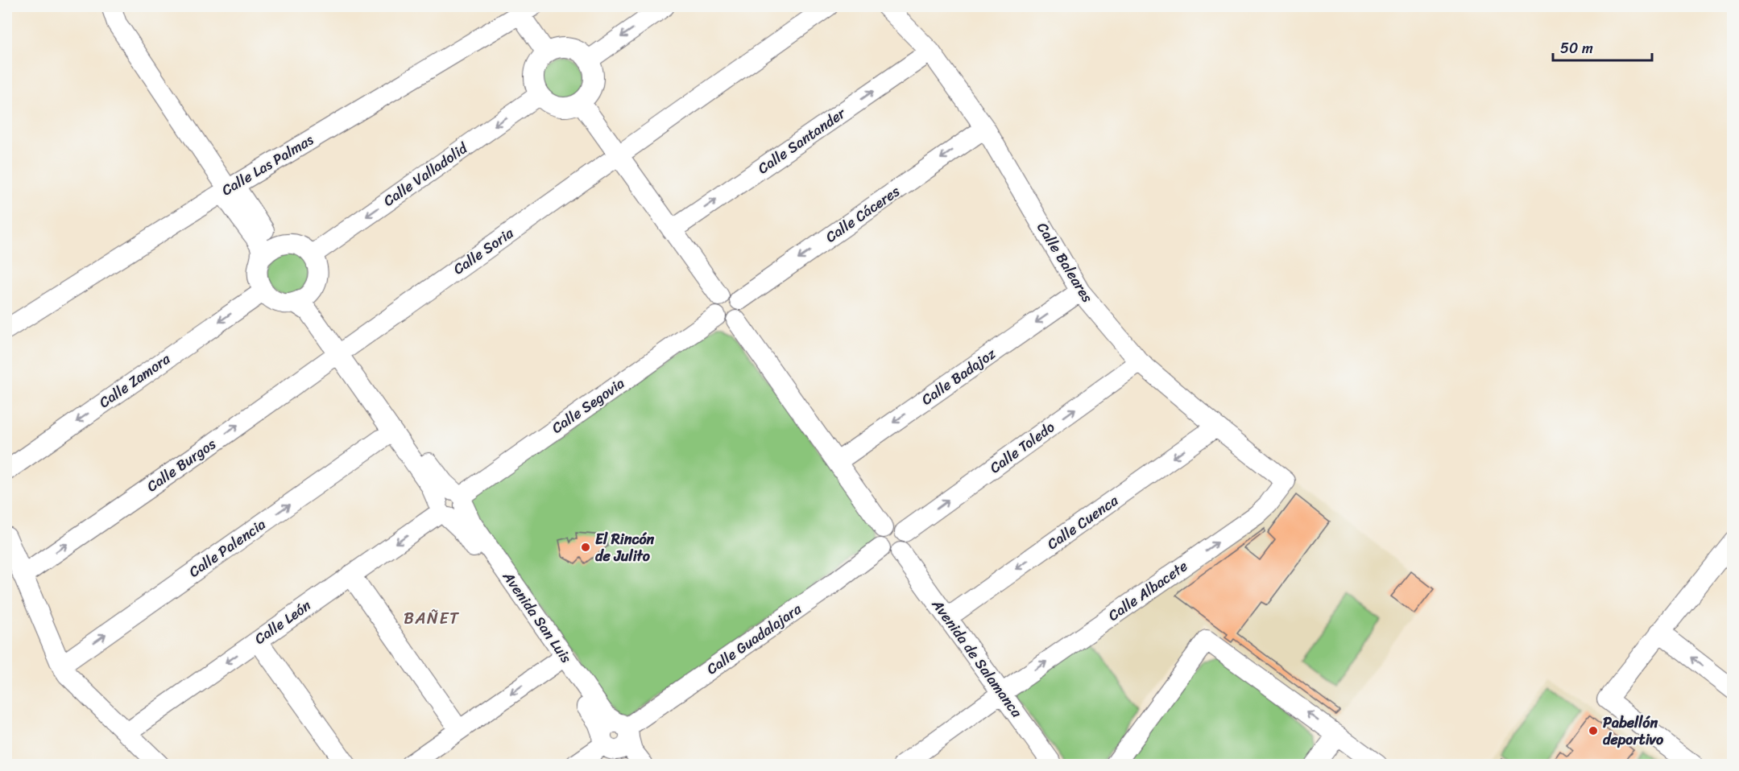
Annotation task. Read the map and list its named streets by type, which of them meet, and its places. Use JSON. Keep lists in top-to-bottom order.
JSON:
{
  "streets": {
    "street": [
      "Calle Santander",
      "Calle Las Palmas",
      "Calle Valladolid",
      "Calle Cáceres",
      "Calle Soria",
      "Calle Baleares",
      "Calle Badajoz",
      "Calle Zamora",
      "Calle Segovia",
      "Calle Toledo",
      "Calle Burgos",
      "Calle Cuenca",
      "Calle Palencia",
      "Calle Albacete",
      "Avenida San Luis",
      "Calle León",
      "Calle Guadalajara",
      "Avenida de Salamanca"
    ]
  },
  "crossings": [
    ["Calle Santander", "Calle Baleares"],
    ["Calle Valladolid", "Calle Zamora"],
    ["Calle Valladolid", "Avenida San Luis"],
    ["Calle Cáceres", "Calle Baleares"],
    ["Calle Cáceres", "Calle Segovia"],
    ["Calle Soria", "Calle Burgos"],
    ["Calle Soria", "Avenida San Luis"],
    ["Calle Baleares", "Calle Badajoz"],
    ["Calle Baleares", "Calle Toledo"],
    ["Calle Baleares", "Calle Cuenca"],
    ["Calle Baleares", "Calle Albacete"],
    ["Calle Zamora", "Avenida San Luis"],
    ["Calle Segovia", "Avenida San Luis"],
    ["Calle Segovia", "Calle León"],
    ["Calle Toledo", "Calle Guadalajara"],
    ["Calle Toledo", "Avenida de Salamanca"],
    ["Calle Burgos", "Avenida San Luis"],
    ["Calle Cuenca", "Avenida de Salamanca"],
    ["Calle Palencia", "Avenida San Luis"],
    ["Calle Albacete", "Avenida de Salamanca"],
    ["Avenida San Luis", "Calle León"],
    ["Avenida San Luis", "Calle Guadalajara"],
    ["Calle Guadalajara", "Avenida de Salamanca"]
  ],
  "one_way": [
    "Calle Santander",
    "Calle Valladolid",
    "Calle Cáceres",
    "Calle Badajoz",
    "Calle Zamora",
    "Calle Toledo",
    "Calle Burgos",
    "Calle Cuenca",
    "Calle Palencia",
    "Calle Albacete",
    "Calle León"
  ],
  "districts": ["BAÑET"],
  "places": ["El Rincón de Julito", "Pabellón deportivo"],
  "scale_bar": "50 m"
}
